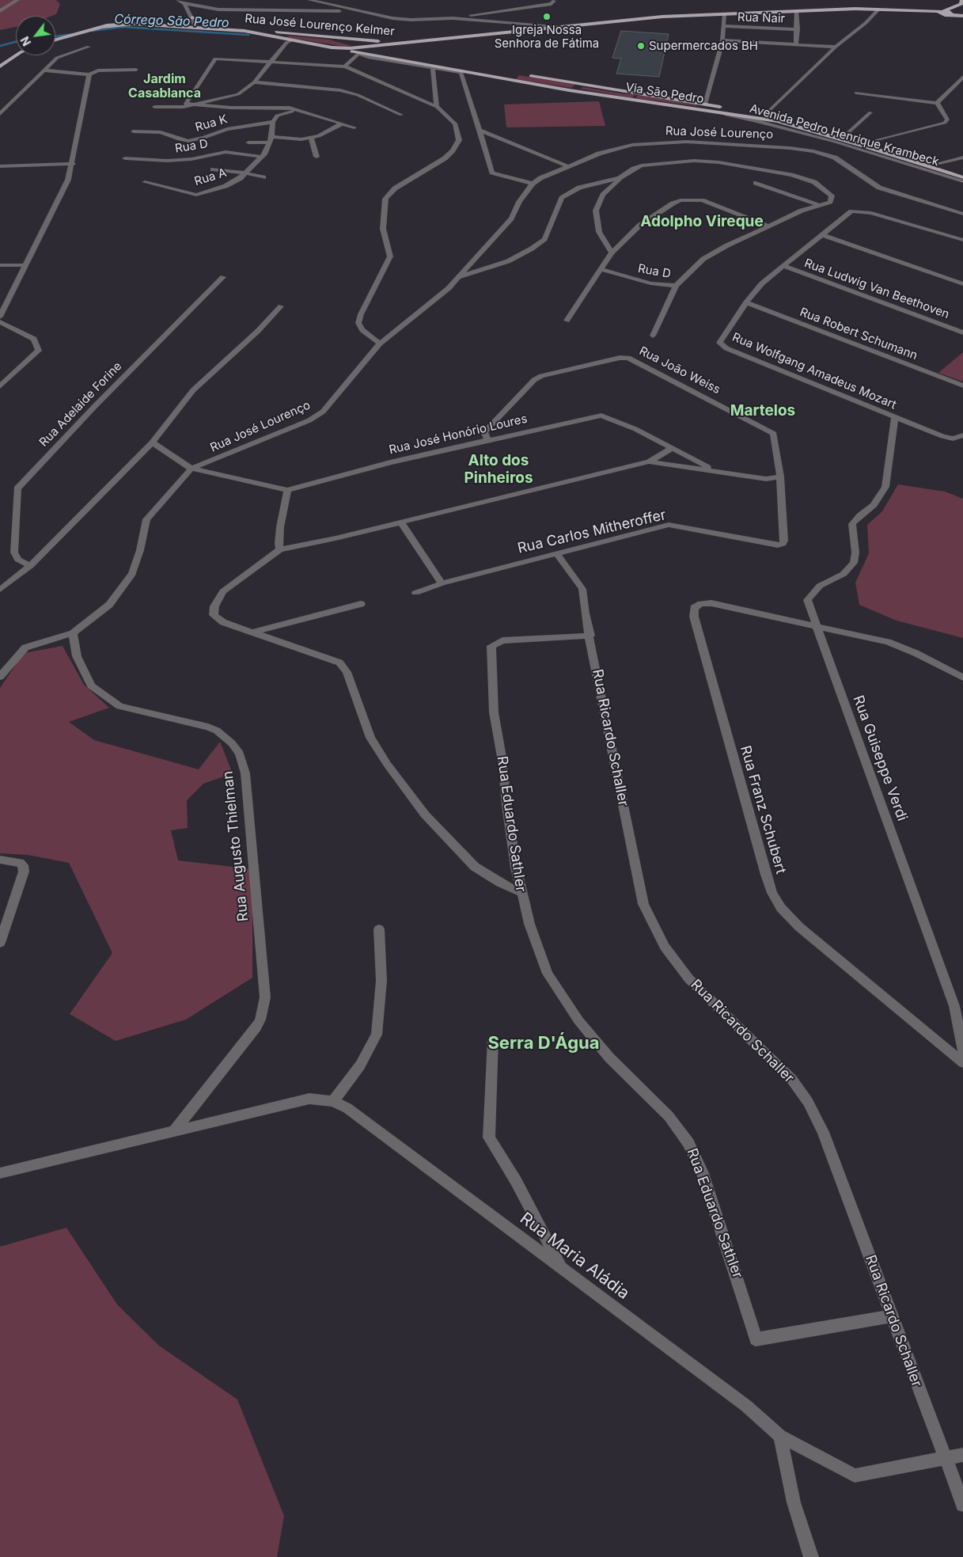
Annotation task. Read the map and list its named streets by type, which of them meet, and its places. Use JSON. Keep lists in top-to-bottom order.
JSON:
{
  "streets": {
    "main road": ["Rua José Lourenço Kelmer", "Via São Pedro", "Avenida Pedro Henrique Krambeck"],
    "street": [
      "Rua Nair",
      "Rua K",
      "Rua José Lourenço",
      "Rua D",
      "Rua A",
      "Rua Ludwig Van Beethoven",
      "Rua Robert Schumann",
      "Rua João Weiss",
      "Rua Wolfgang Amadeus Mozart",
      "Rua Adelaide Forine",
      "Rua José Honório Loures",
      "Rua Carlos Mitheroffer",
      "Rua Ricardo Schaller",
      "Rua Guiseppe Verdi",
      "Rua Franz Schubert",
      "Rua Eduardo Sathler",
      "Rua Augusto Thielman",
      "Rua Maria Aládia"
    ]
  },
  "crossings": [
    ["Via São Pedro", "Avenida Pedro Henrique Krambeck"],
    ["Rua K", "Rua A"],
    ["Rua José Lourenço", "Rua José Honório Loures"],
    ["Rua José Lourenço", "Rua Augusto Thielman"],
    ["Rua D", "Rua A"],
    ["Rua Ludwig Van Beethoven", "Rua Wolfgang Amadeus Mozart"],
    ["Rua Robert Schumann", "Rua Wolfgang Amadeus Mozart"],
    ["Rua João Weiss", "Rua José Honório Loures"],
    ["Rua João Weiss", "Rua Carlos Mitheroffer"],
    ["Rua Wolfgang Amadeus Mozart", "Rua Guiseppe Verdi"],
    ["Rua Carlos Mitheroffer", "Rua Ricardo Schaller"],
    ["Rua Ricardo Schaller", "Rua Eduardo Sathler"],
    ["Rua Ricardo Schaller", "Rua Maria Aládia"],
    ["Rua Guiseppe Verdi", "Rua Franz Schubert"],
    ["Rua Augusto Thielman", "Rua Maria Aládia"]
  ],
  "districts": [
    "Jardim Casablanca",
    "Adolpho Vireque",
    "Martelos",
    "Alto dos Pinheiros",
    "Serra D'Água"
  ],
  "water": ["Córrego São Pedro"],
  "places": ["Igreja Nossa Senhora de Fátima", "Supermercados BH"],
  "north": "bottom left"
}
